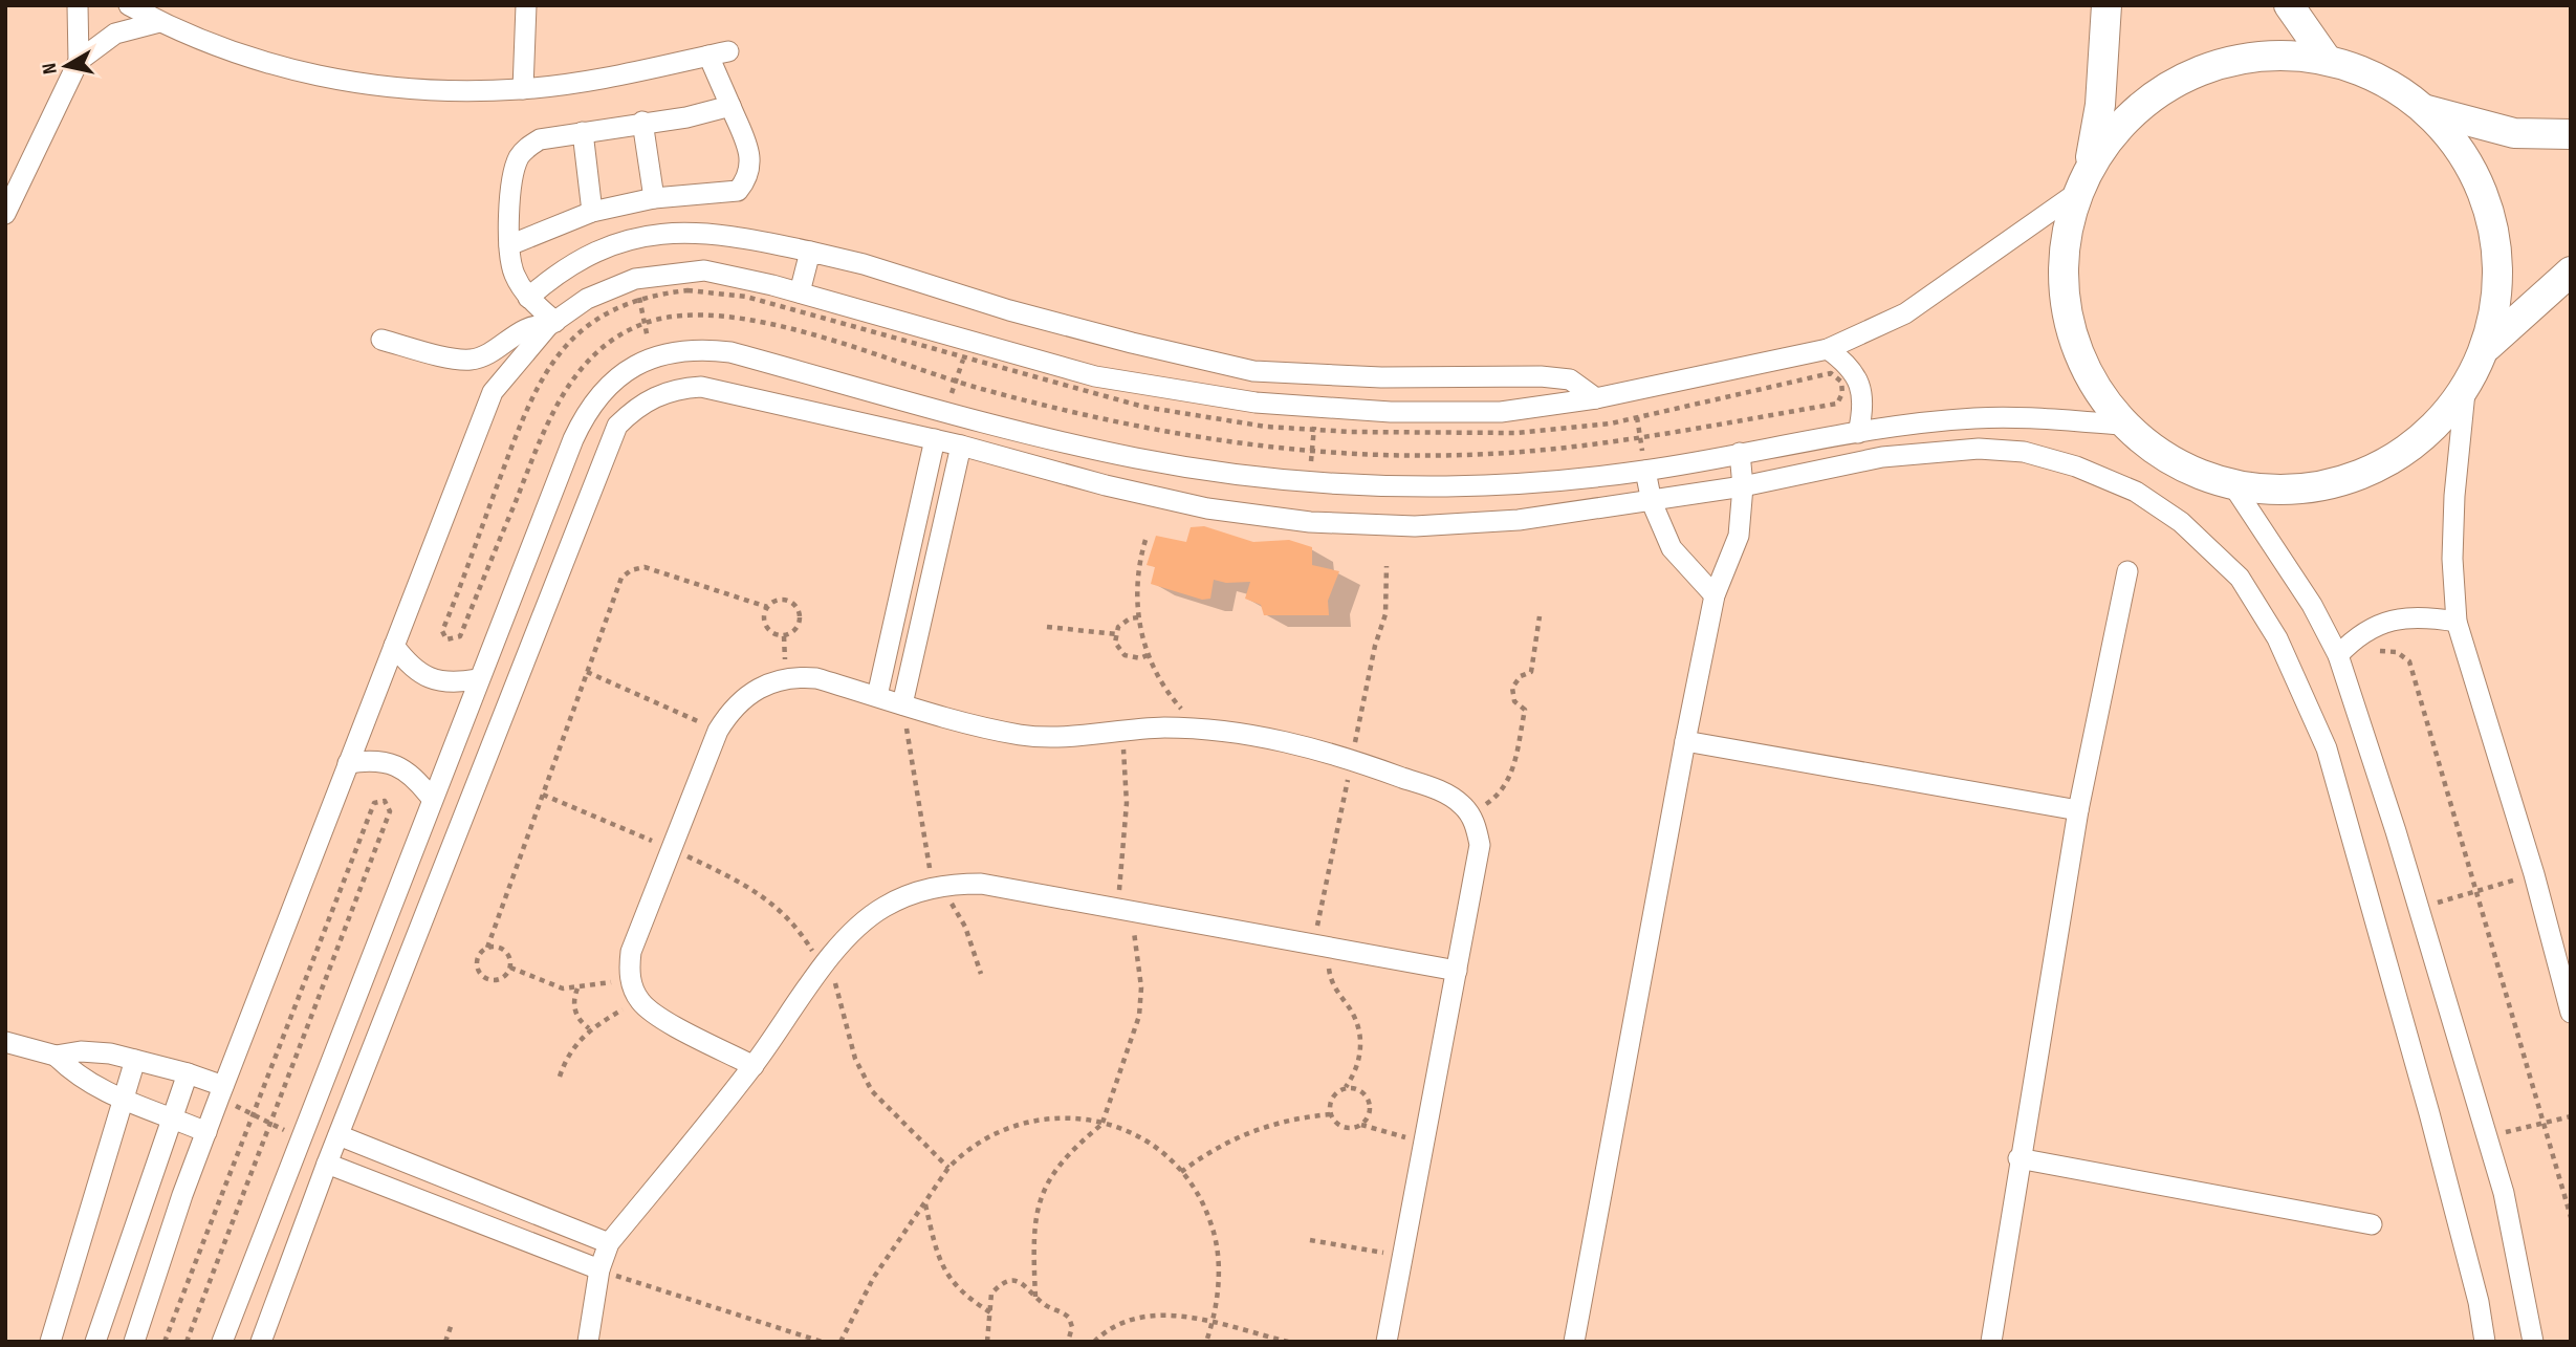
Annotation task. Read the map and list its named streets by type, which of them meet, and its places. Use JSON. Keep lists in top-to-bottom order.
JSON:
{
  "north": "left"
}
